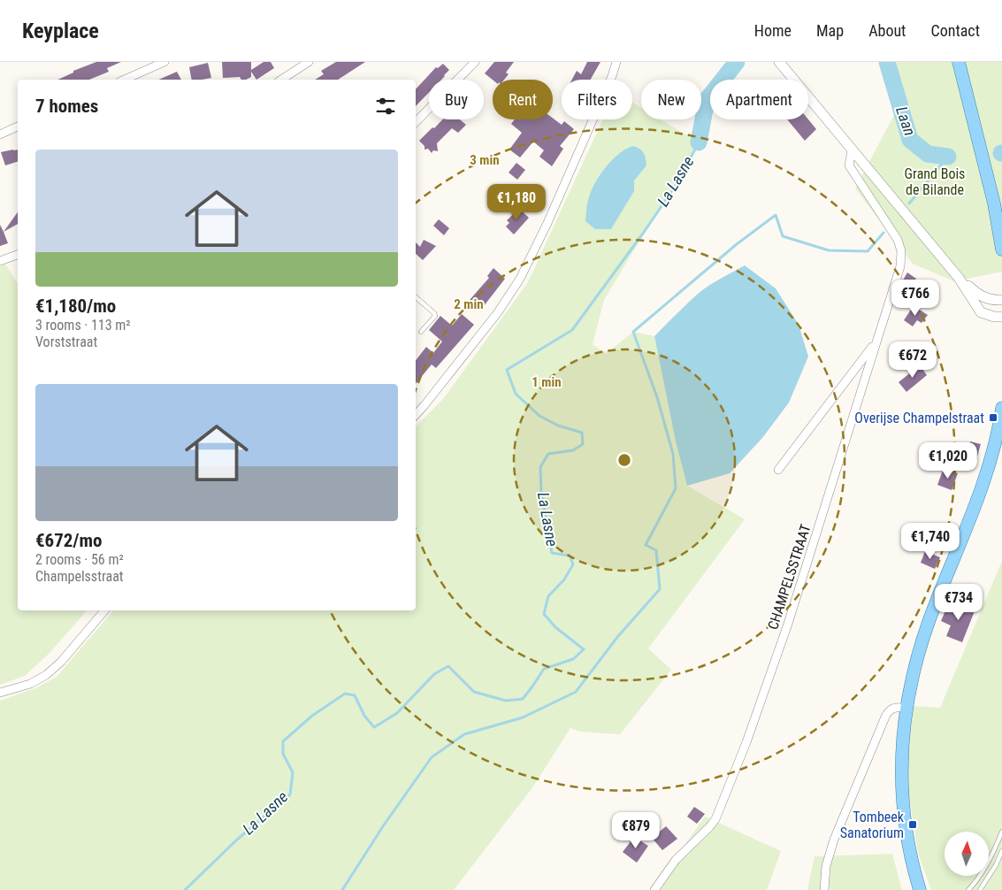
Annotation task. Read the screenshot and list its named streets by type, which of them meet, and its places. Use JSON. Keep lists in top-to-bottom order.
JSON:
{
  "streets": {
    "street": ["CHAMPELSSTRAAT"]
  },
  "water": ["Laan", "La Lasne"],
  "parks": ["Grand Bois de Bilande"],
  "places": {
    "transit": ["Overijse Champelstraat", "Tombeek Sanatorium"]
  },
  "north": "top",
  "page": {
    "header": "Keyplace",
    "nav": [
      "Home",
      "Map",
      "About",
      "Contact"
    ],
    "chip": [
      "Buy",
      "Rent",
      "Filters",
      "New",
      "Apartment"
    ],
    "heading": "7 homes",
    "list": [
      {
        "name": "€1,180/mo",
        "note": "3 rooms · 113 m² · Vorststraat"
      },
      {
        "name": "€672/mo",
        "note": "2 rooms · 56 m² · Champelsstraat"
      }
    ],
    "price": [
      "€1,180",
      "€766",
      "€672",
      "€1,020",
      "€1,740",
      "€734",
      "€879"
    ]
  },
  "rings": ["3 min", "2 min", "1 min"]
}
